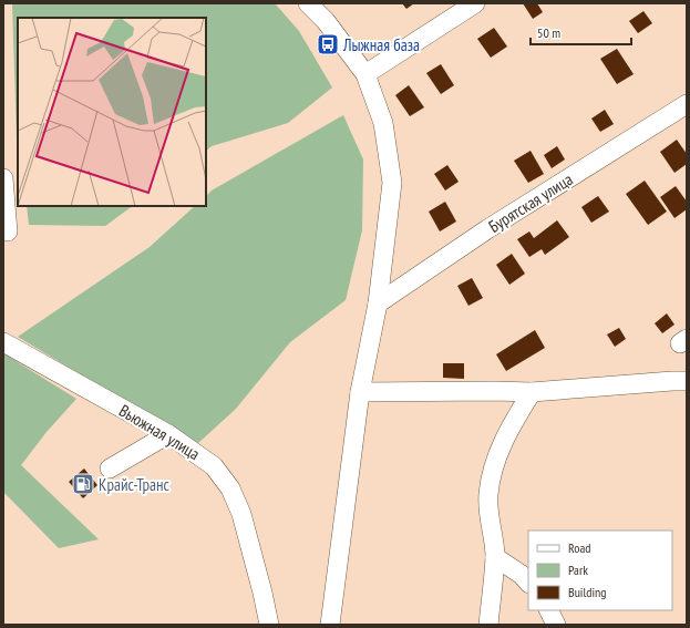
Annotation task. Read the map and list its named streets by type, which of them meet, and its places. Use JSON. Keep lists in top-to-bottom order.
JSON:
{
  "streets": {
    "street": ["Бурятская улица", "Вьюжная улица"]
  },
  "places": {
    "bus stop": ["Лыжная база"],
    "fuel station": ["Крайс-Транс"]
  },
  "legend": ["Road", "Park", "Building"],
  "scale_bar": "50 m"
}
